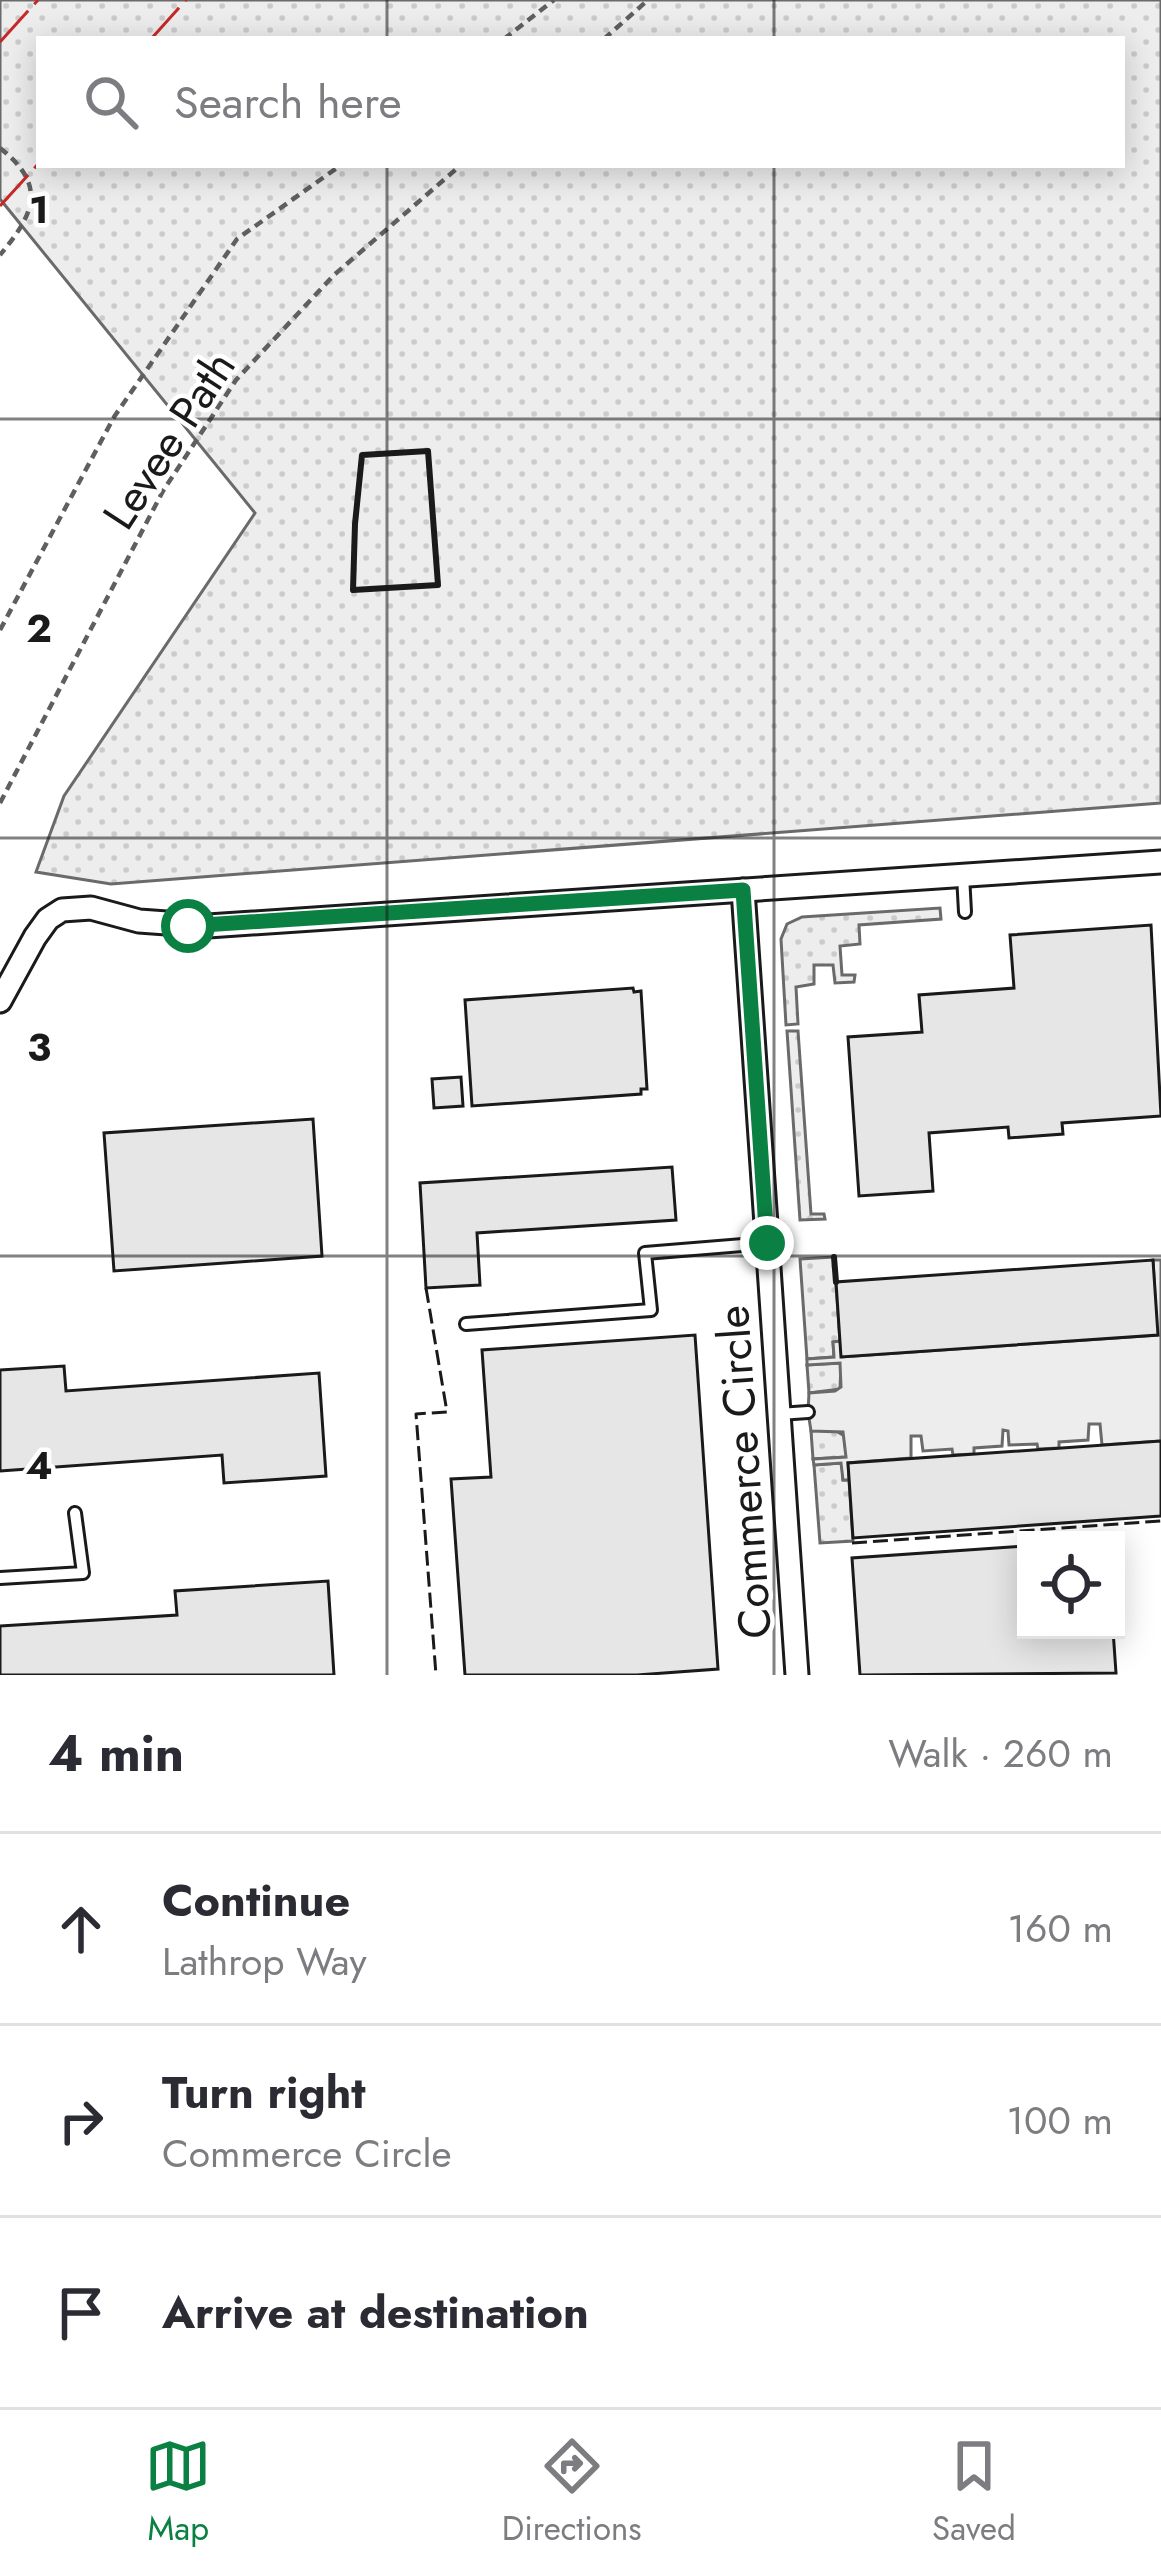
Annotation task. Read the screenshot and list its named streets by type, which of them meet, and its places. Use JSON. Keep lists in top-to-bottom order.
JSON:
{
  "streets": {
    "street": ["Commerce Circle"],
    "path": ["Levee Path"]
  },
  "page": {
    "search": "Search here",
    "heading": ["4 min", "Walk · 260 m"],
    "list": [
      ["Continue", "Lathrop Way", "160 m"],
      ["Turn right", "Commerce Circle", "100 m"],
      "Arrive at destination"
    ],
    "nav": ["Map", "Directions", "Saved"]
  },
  "grid": {
    "rows": [
      "1",
      "2",
      "3",
      "4"
    ]
  }
}
